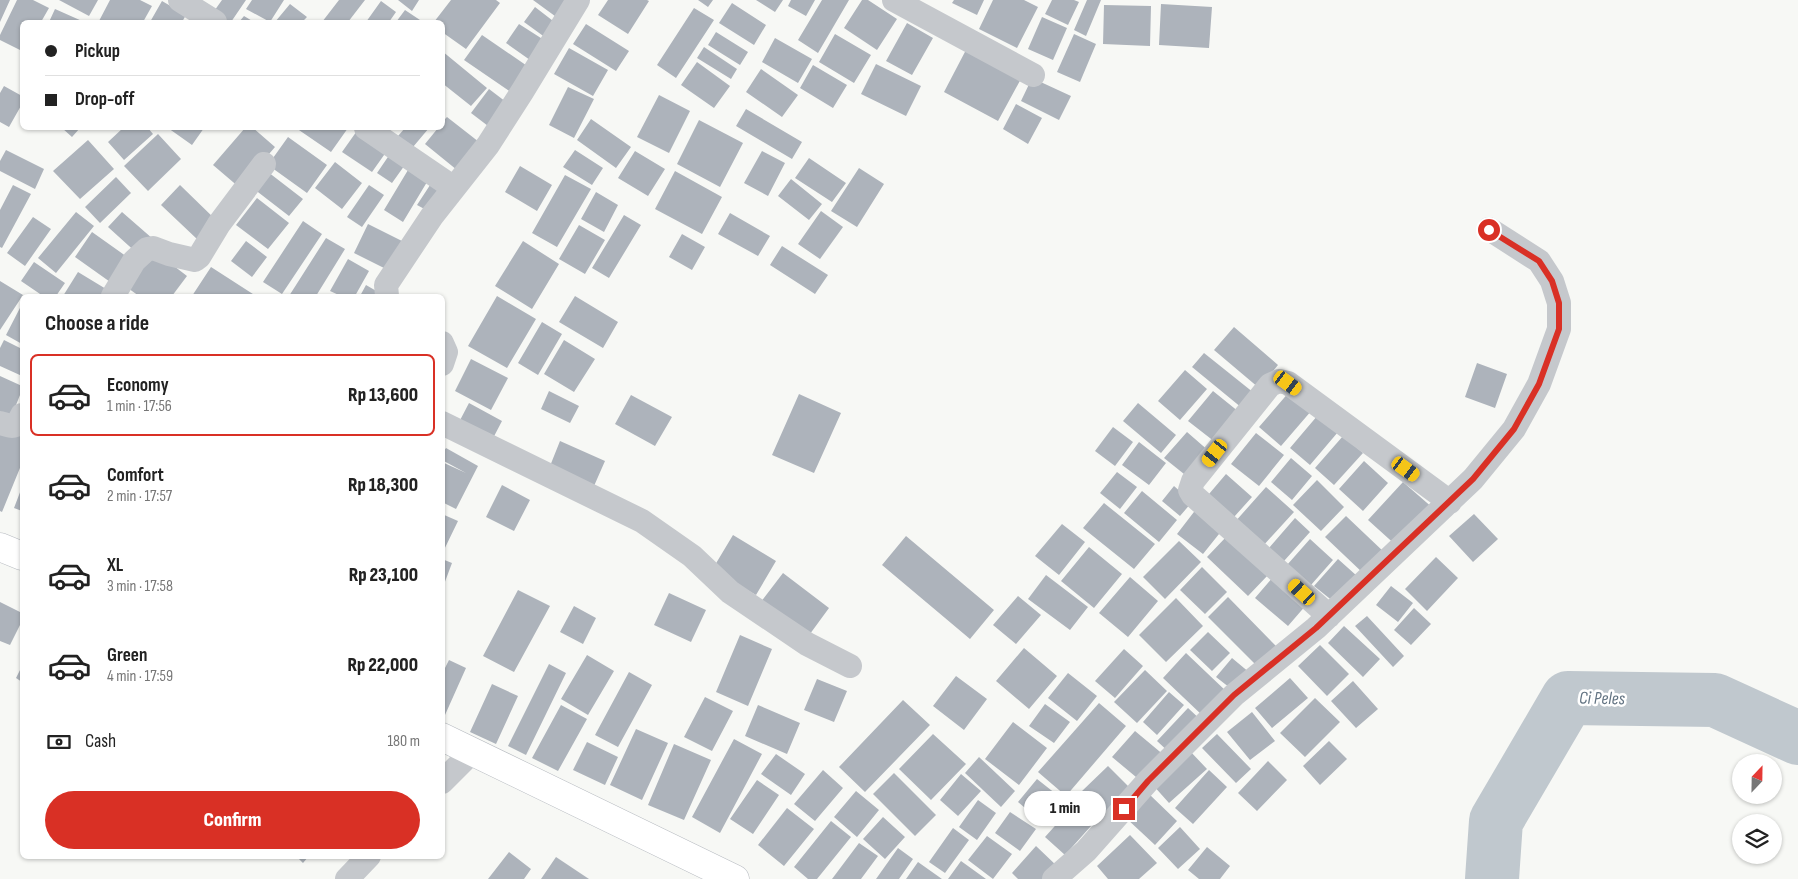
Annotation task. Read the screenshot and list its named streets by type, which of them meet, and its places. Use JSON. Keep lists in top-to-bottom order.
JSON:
{
  "water": ["Ci Peles"],
  "north": "top",
  "page": {
    "banner": ["Pickup", "Drop-off"],
    "heading": "Choose a ride",
    "list": [
      {
        "name": "Economy",
        "note": "1 min · 17:56",
        "value": "Rp 13,600"
      },
      {
        "name": "Comfort",
        "note": "2 min · 17:57",
        "value": "Rp 18,300"
      },
      {
        "name": "XL",
        "note": "3 min · 17:58",
        "value": "Rp 23,100"
      },
      {
        "name": "Green",
        "note": "4 min · 17:59",
        "value": "Rp 22,000"
      }
    ],
    "pay": ["Cash", "180 m"],
    "buttons": "Confirm",
    "bubble": "1 min"
  }
}
